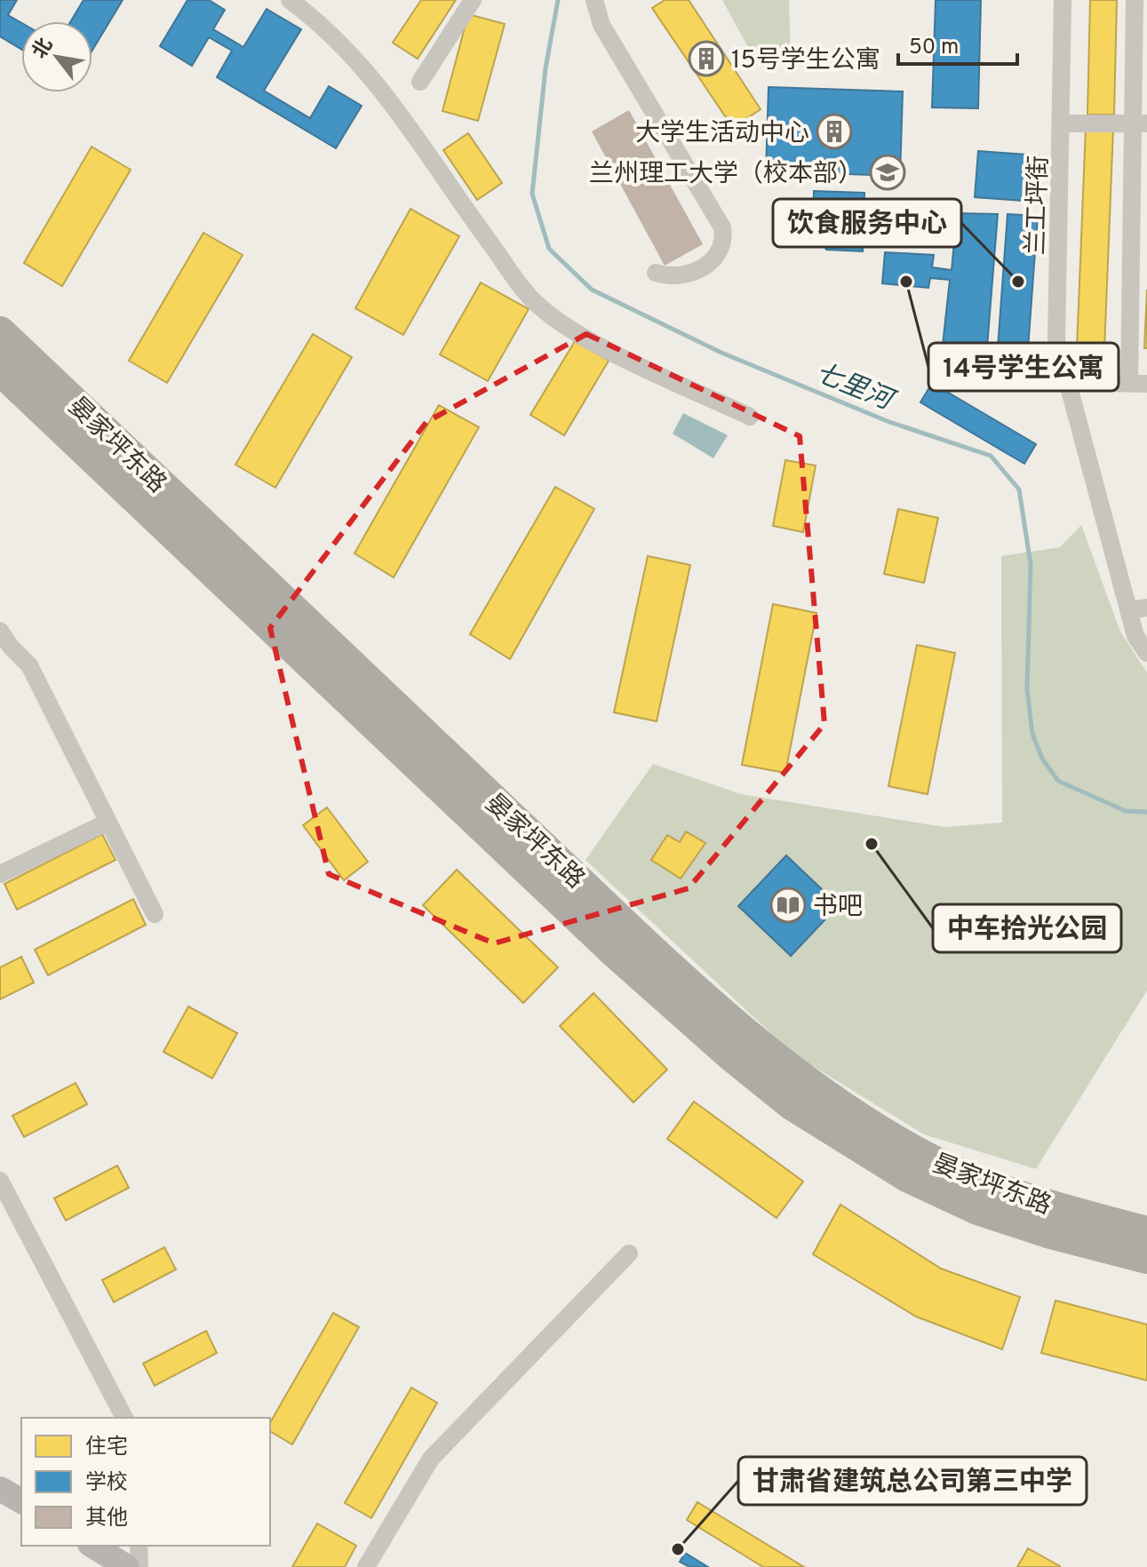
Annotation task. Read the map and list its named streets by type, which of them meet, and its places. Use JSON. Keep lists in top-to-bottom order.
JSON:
{
  "streets": {
    "highway": ["晏家坪东路"],
    "street": ["兰工坪街"]
  },
  "water": ["七里河"],
  "places": {
    "building": ["15号学生公寓", "大学生活动中心"],
    "school or university": ["兰州理工大学（校本部）"],
    "other": [
      "14号学生公寓",
      "饮食服务中心",
      "中车·拾光公园",
      "甘肃省建筑总公司第三中学"
    ],
    "library": ["书吧"]
  },
  "legend": ["住宅", "学校", "其他"],
  "scale_bar": "50 m",
  "north": "top left"
}
